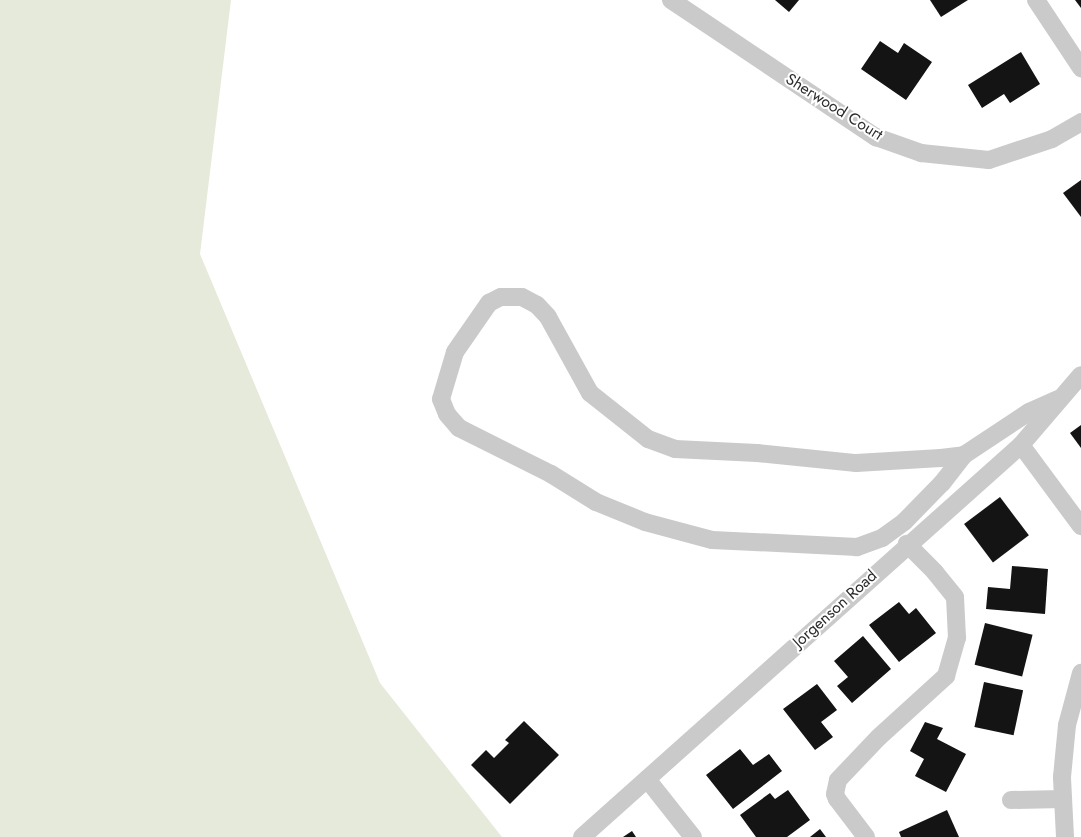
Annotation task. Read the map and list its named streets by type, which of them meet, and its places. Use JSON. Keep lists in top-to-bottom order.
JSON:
{
  "streets": {
    "street": ["Sherwood Court", "Jorgenson Road"]
  }
}
